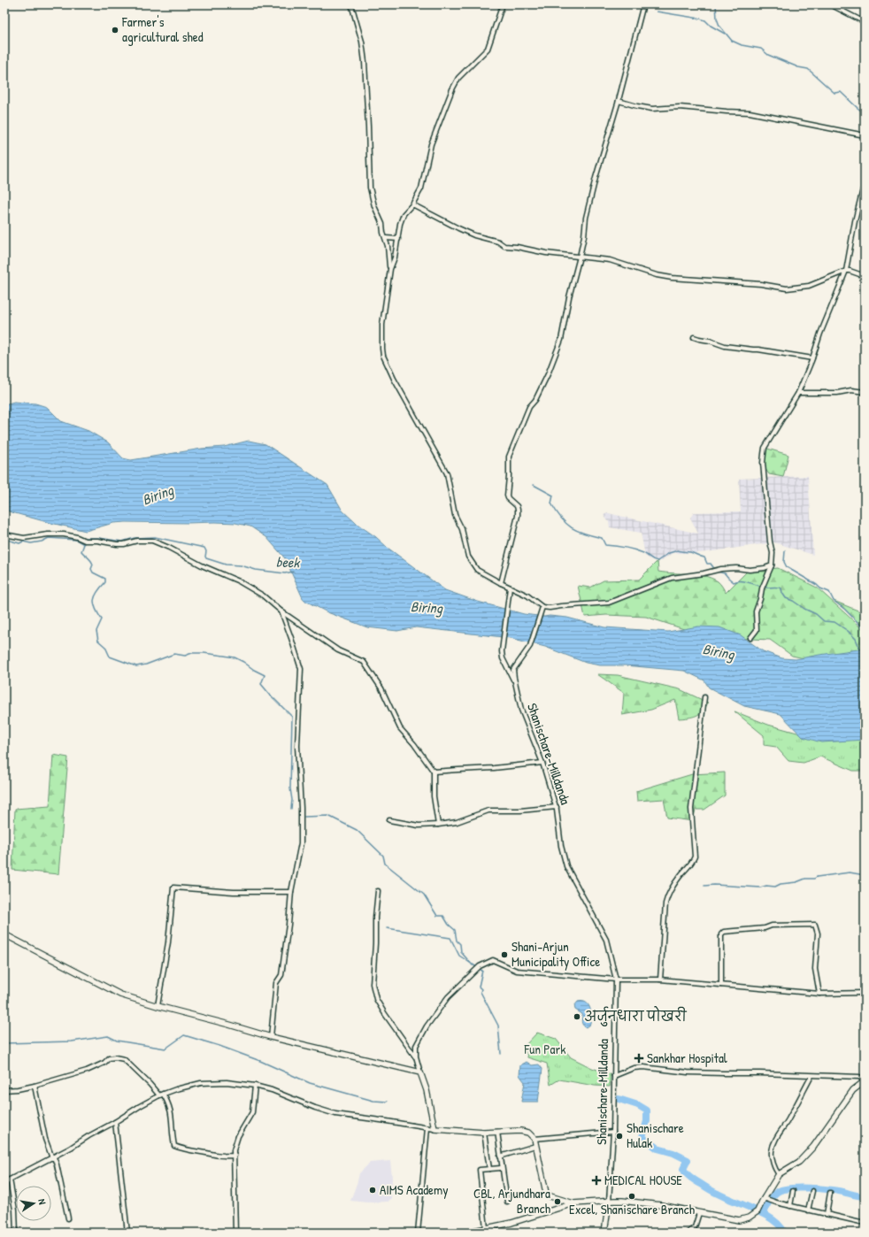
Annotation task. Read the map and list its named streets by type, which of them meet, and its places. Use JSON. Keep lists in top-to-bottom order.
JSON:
{
  "streets": {
    "street": ["Shanischare-Milldanda"]
  },
  "water": ["Biring", "beek"],
  "parks": ["Fun Park"],
  "places": {
    "other": [
      "Farmer's agricultural shed",
      "Shani-Arjun Municipality Office",
      "अर्जुनधारा पोखरी",
      "Shanischare Hulak",
      "AIMS Academy",
      "Excel, Shanischare Branch",
      "CBL, Arjundhara Branch"
    ],
    "health": ["Sankhar Hospital", "MEDICAL HOUSE"]
  },
  "north": "right"
}
